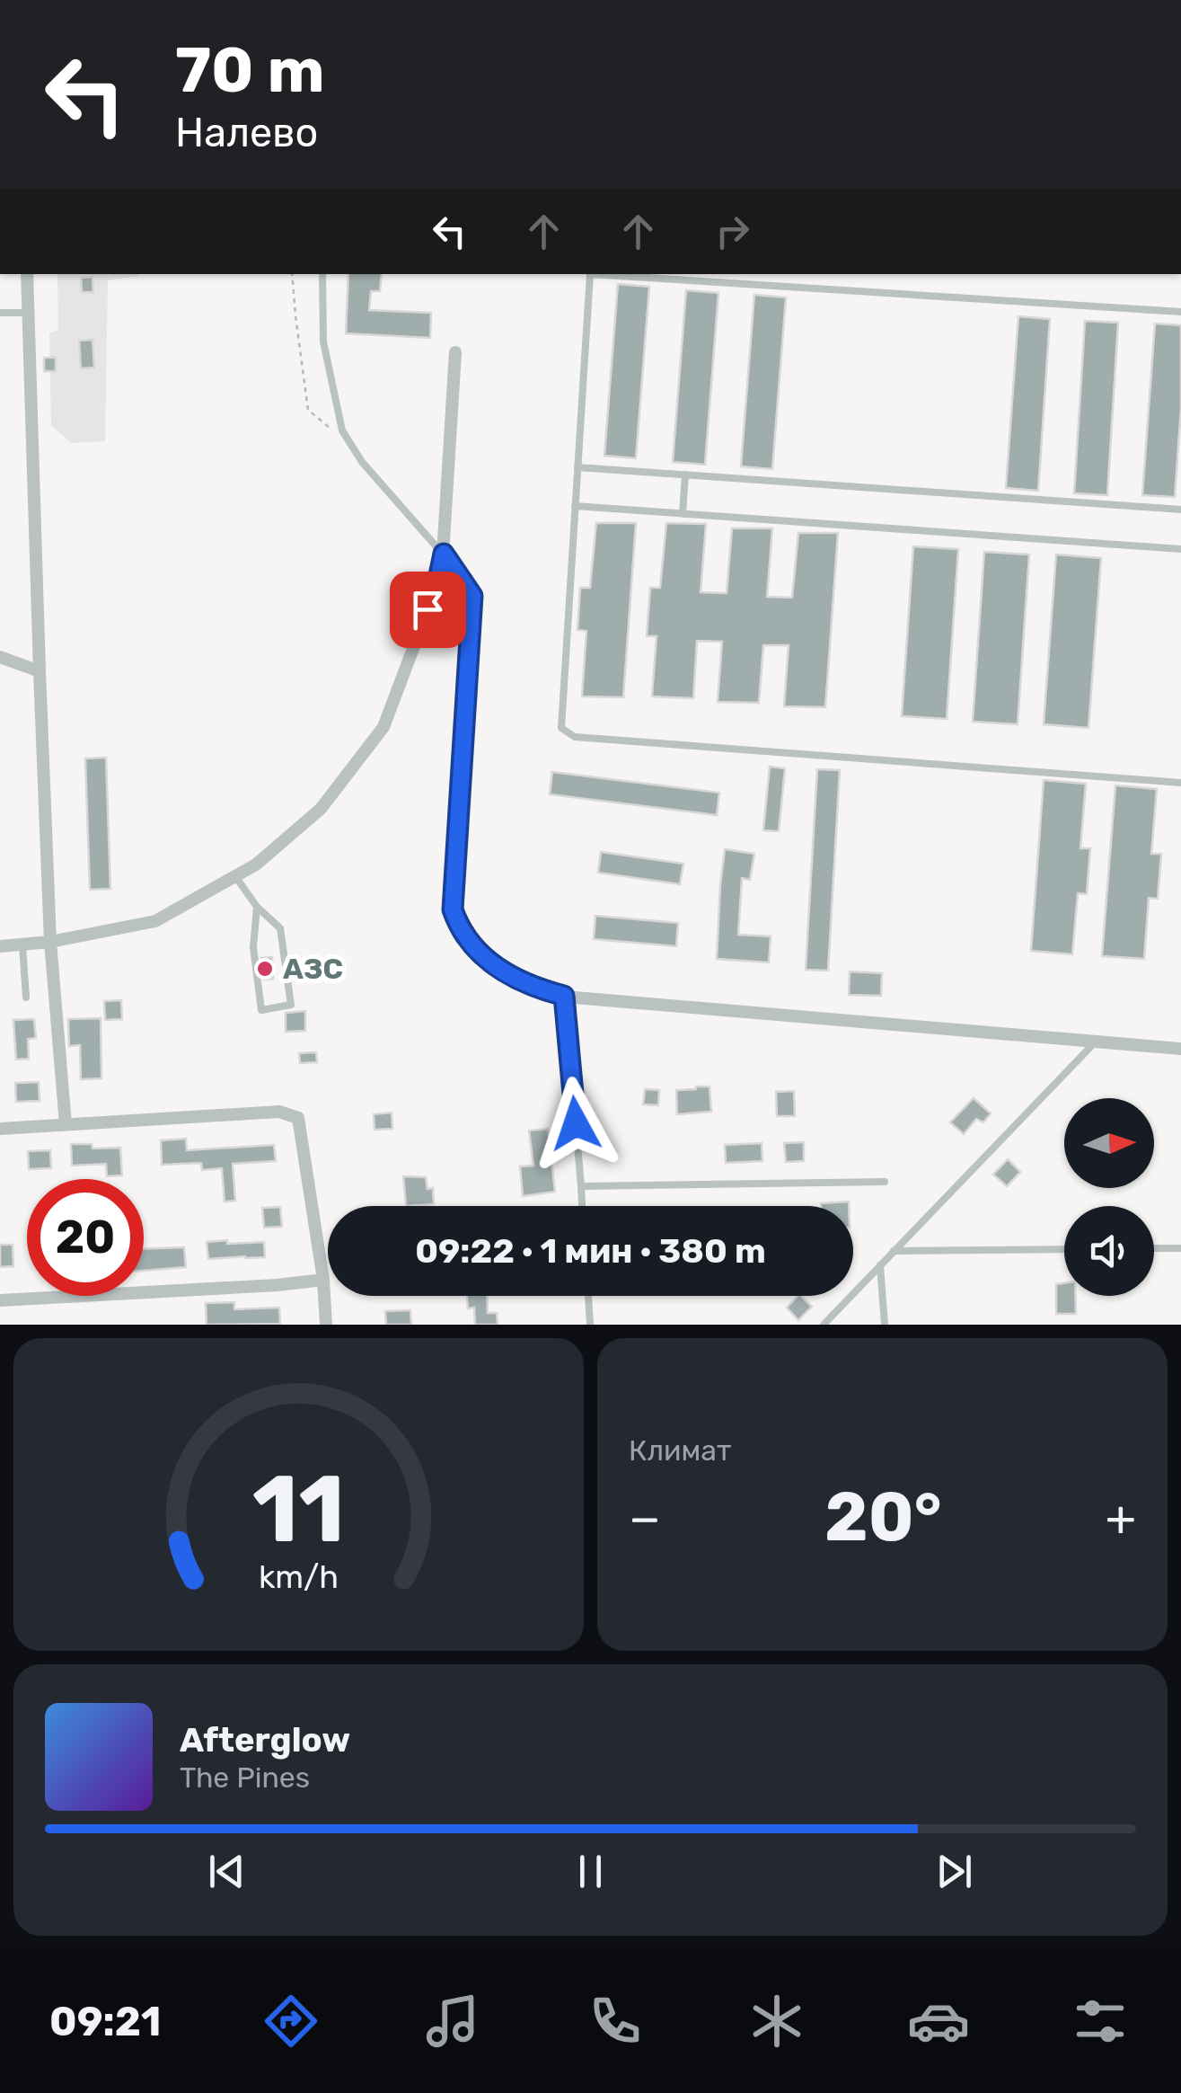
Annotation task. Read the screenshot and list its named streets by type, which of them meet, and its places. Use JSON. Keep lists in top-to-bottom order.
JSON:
{
  "places": ["АЗС"],
  "north": "right",
  "page": {
    "turn": ["70 m", "Налево"],
    "limit": "20",
    "trip": "09:22 · 1 мин · 380 m",
    "tile": "Климат",
    "heat": ["−", "20°", "+"],
    "song": ["Afterglow", "The Pines"],
    "tabs": "09:21",
    "gauge": ["11", "km/h"]
  }
}
